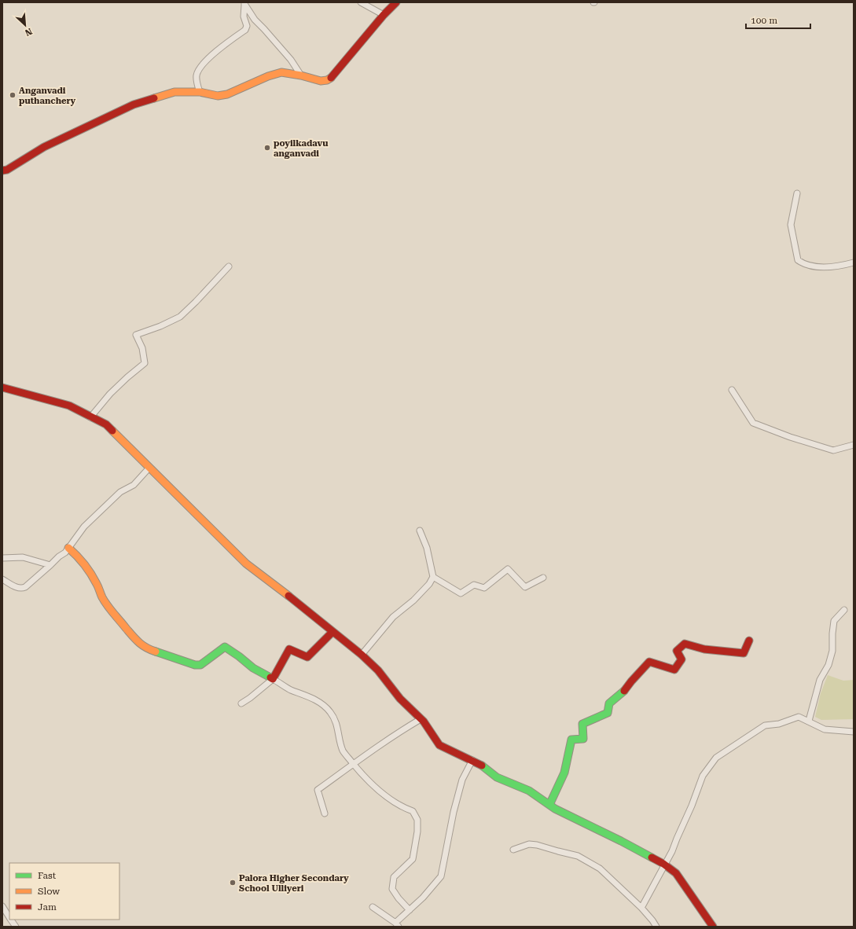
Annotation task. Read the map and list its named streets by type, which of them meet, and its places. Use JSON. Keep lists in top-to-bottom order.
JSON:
{
  "places": ["Anganvadi puthanchery", "poyilkadavu anganvadi", "Palora Higher Secondary School Ulliyeri"],
  "legend": ["Fast", "Slow", "Jam"],
  "scale_bar": "100 m",
  "north": "bottom right"
}
